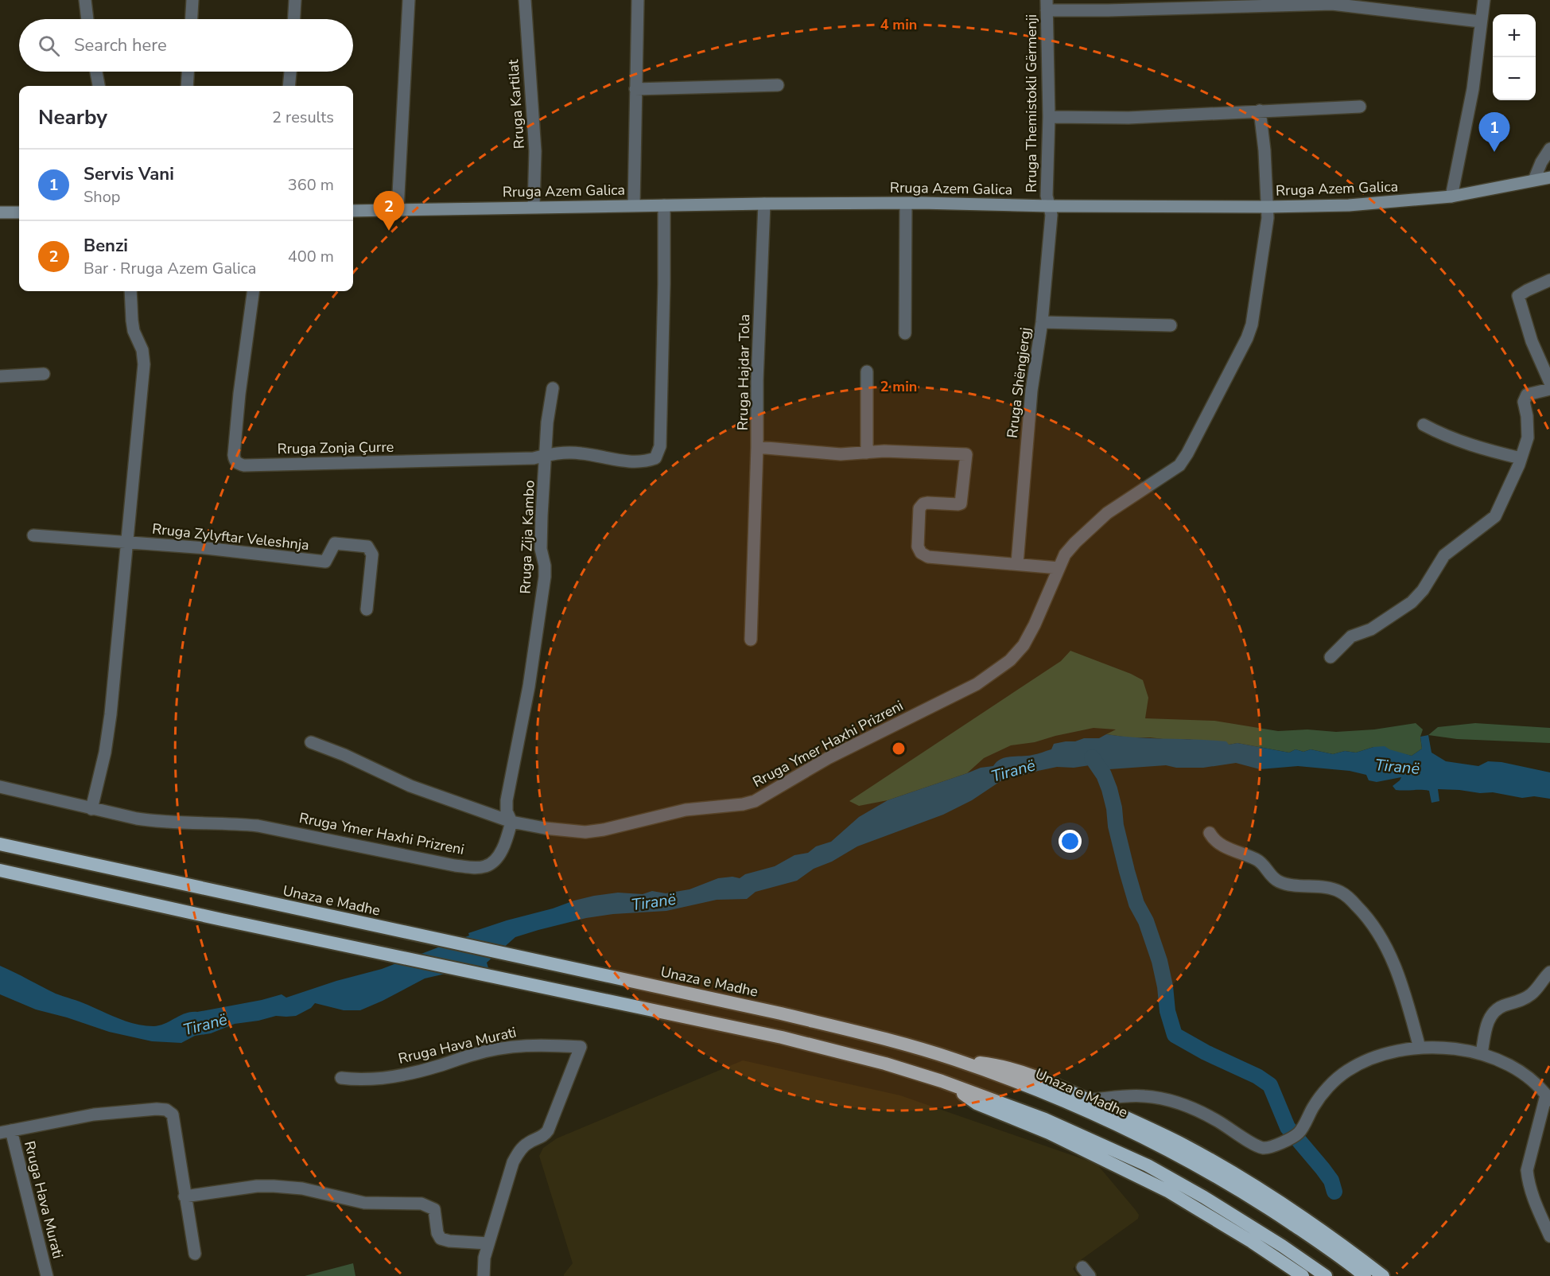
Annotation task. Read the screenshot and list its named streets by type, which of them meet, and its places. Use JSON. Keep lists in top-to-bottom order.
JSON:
{
  "streets": {
    "highway": ["Unaza e Madhe"],
    "main road": ["Rruga Azem Galica"],
    "street": [
      "Rruga Themistokli Gërmenji",
      "Rruga Kartilat",
      "Rruga Hajdar Tola",
      "Rruga Shëngjergj",
      "Rruga Zonja Çurre",
      "Rruga Zylyftar Veleshnja",
      "Rruga Zija Kambo",
      "Rruga Ymer Haxhi Prizreni",
      "Rruga Hava Murati"
    ]
  },
  "crossings": [
    ["Rruga Themistokli Gërmenji", "Rruga Azem Galica"],
    ["Rruga Themistokli Gërmenji", "Rruga Shëngjergj"],
    ["Rruga Kartilat", "Rruga Azem Galica"],
    ["Rruga Azem Galica", "Rruga Hajdar Tola"],
    ["Rruga Azem Galica", "Rruga Shëngjergj"],
    ["Rruga Azem Galica", "Rruga Ymer Haxhi Prizreni"],
    ["Rruga Zonja Çurre", "Rruga Zija Kambo"],
    ["Rruga Zija Kambo", "Rruga Ymer Haxhi Prizreni"]
  ],
  "water": ["Tiranë"],
  "page": {
    "map_buttons": ["+", "−"],
    "search": "Search here",
    "heading": ["Nearby", "2 results"],
    "pins": ["1", "2"],
    "list": [
      {
        "mark": "1",
        "name": "Servis Vani",
        "note": "Shop",
        "value": "360 m"
      },
      {
        "mark": "2",
        "name": "Benzi",
        "note": "Bar · Rruga Azem Galica",
        "value": "400 m"
      }
    ]
  },
  "rings": ["4 min", "2 min"]
}
